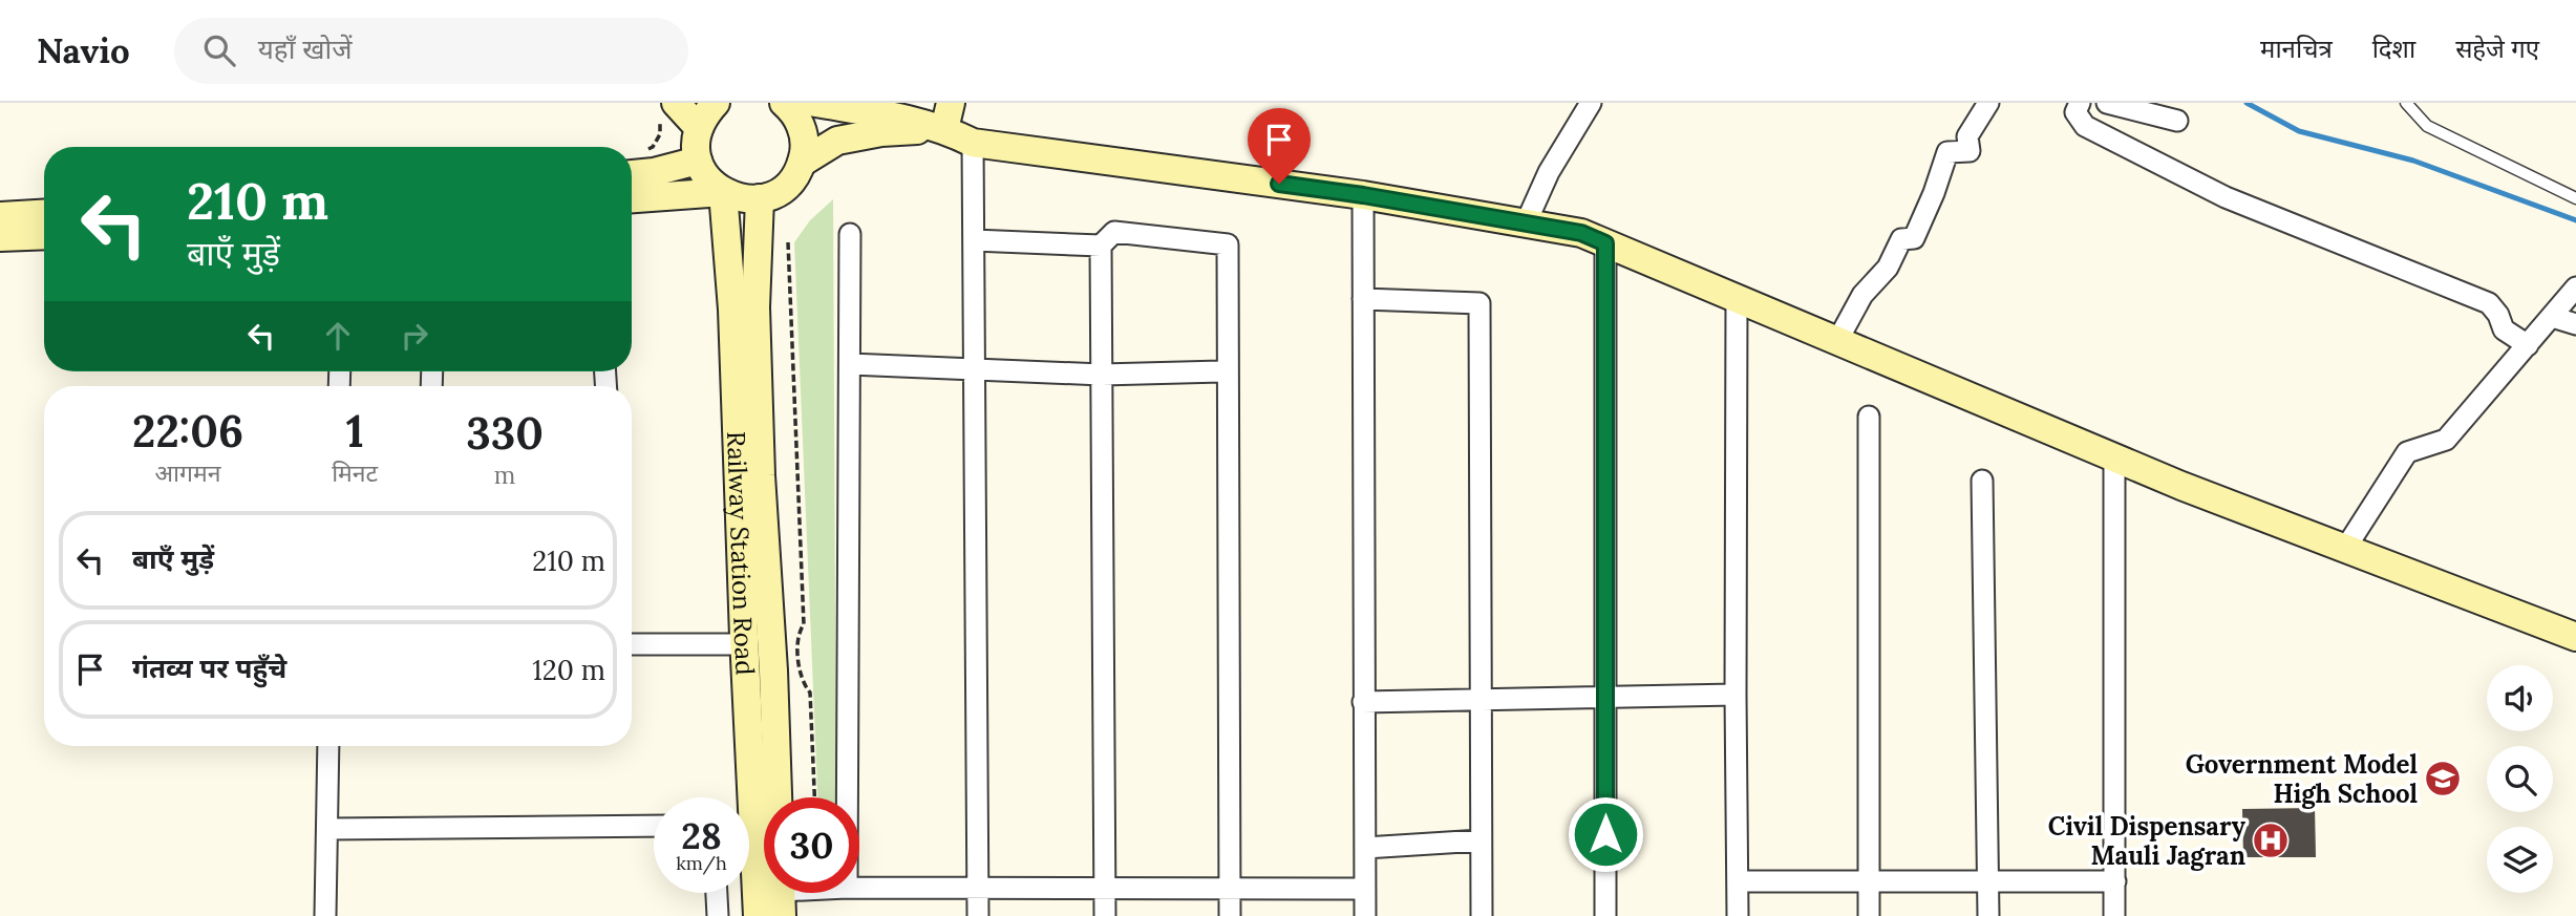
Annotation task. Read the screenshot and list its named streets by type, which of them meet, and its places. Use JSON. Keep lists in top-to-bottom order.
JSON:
{
  "streets": {
    "street": ["Railway Station Road"]
  },
  "places": {
    "school or university": ["Government Model High School"],
    "hospital": ["Civil Dispensary Mauli Jagran"]
  },
  "page": {
    "header": "Navio",
    "search": "यहाँ खोजें",
    "nav": ["मानचित्र", "दिशा", "सहेजे गए"],
    "turn": ["210 m", "बाएँ मुड़ें"],
    "eta": [
      "22:06",
      "आगमन",
      "1",
      "मिनट",
      "330",
      "m"
    ],
    "list": [
      {
        "name": "बाएँ मुड़ें",
        "value": "210 m"
      },
      {
        "name": "गंतव्य पर पहुँचे",
        "value": "120 m"
      }
    ],
    "speed": "28 km/h",
    "limit": "30"
  }
}
